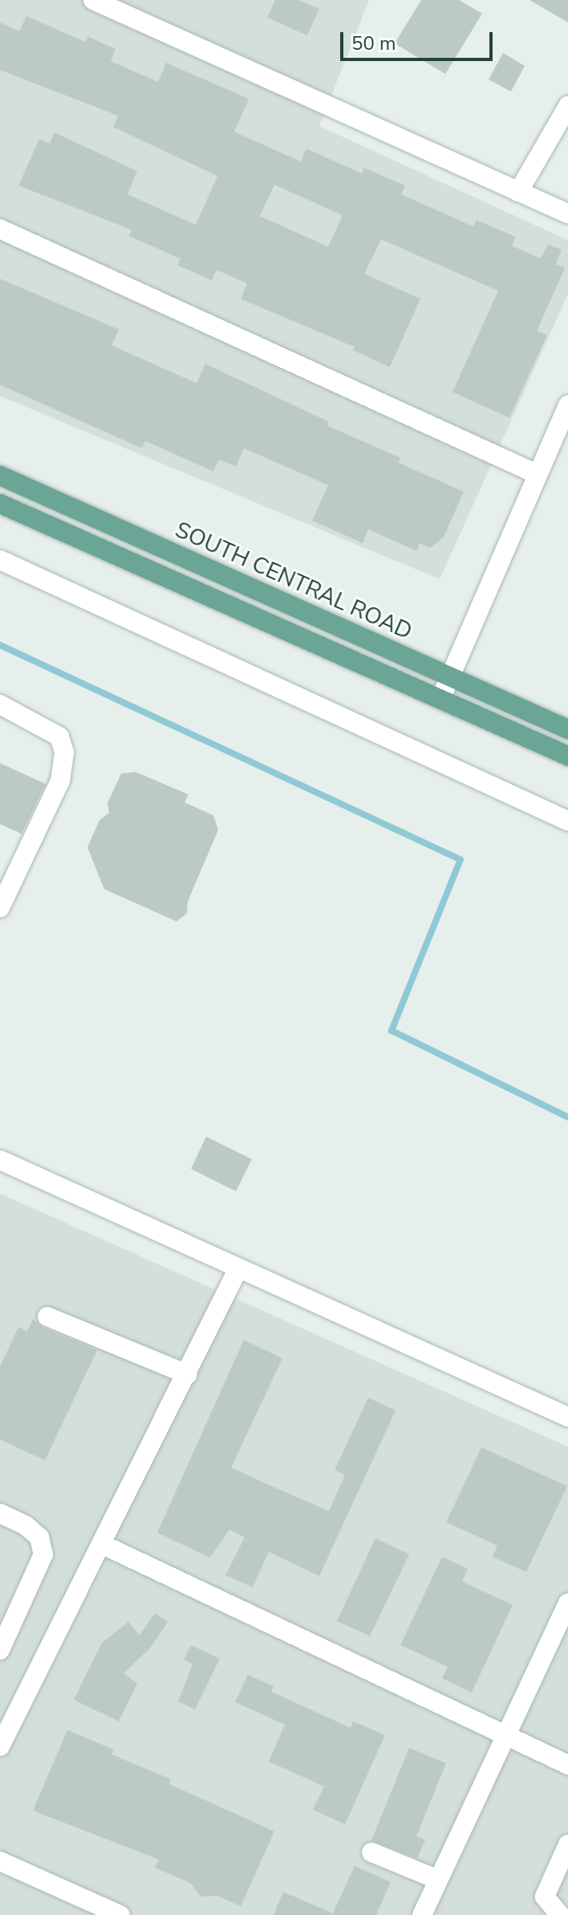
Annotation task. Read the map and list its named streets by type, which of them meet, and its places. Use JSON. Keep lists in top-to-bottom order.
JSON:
{
  "streets": {
    "main road": ["SOUTH CENTRAL ROAD"]
  },
  "scale_bar": "50 m"
}
